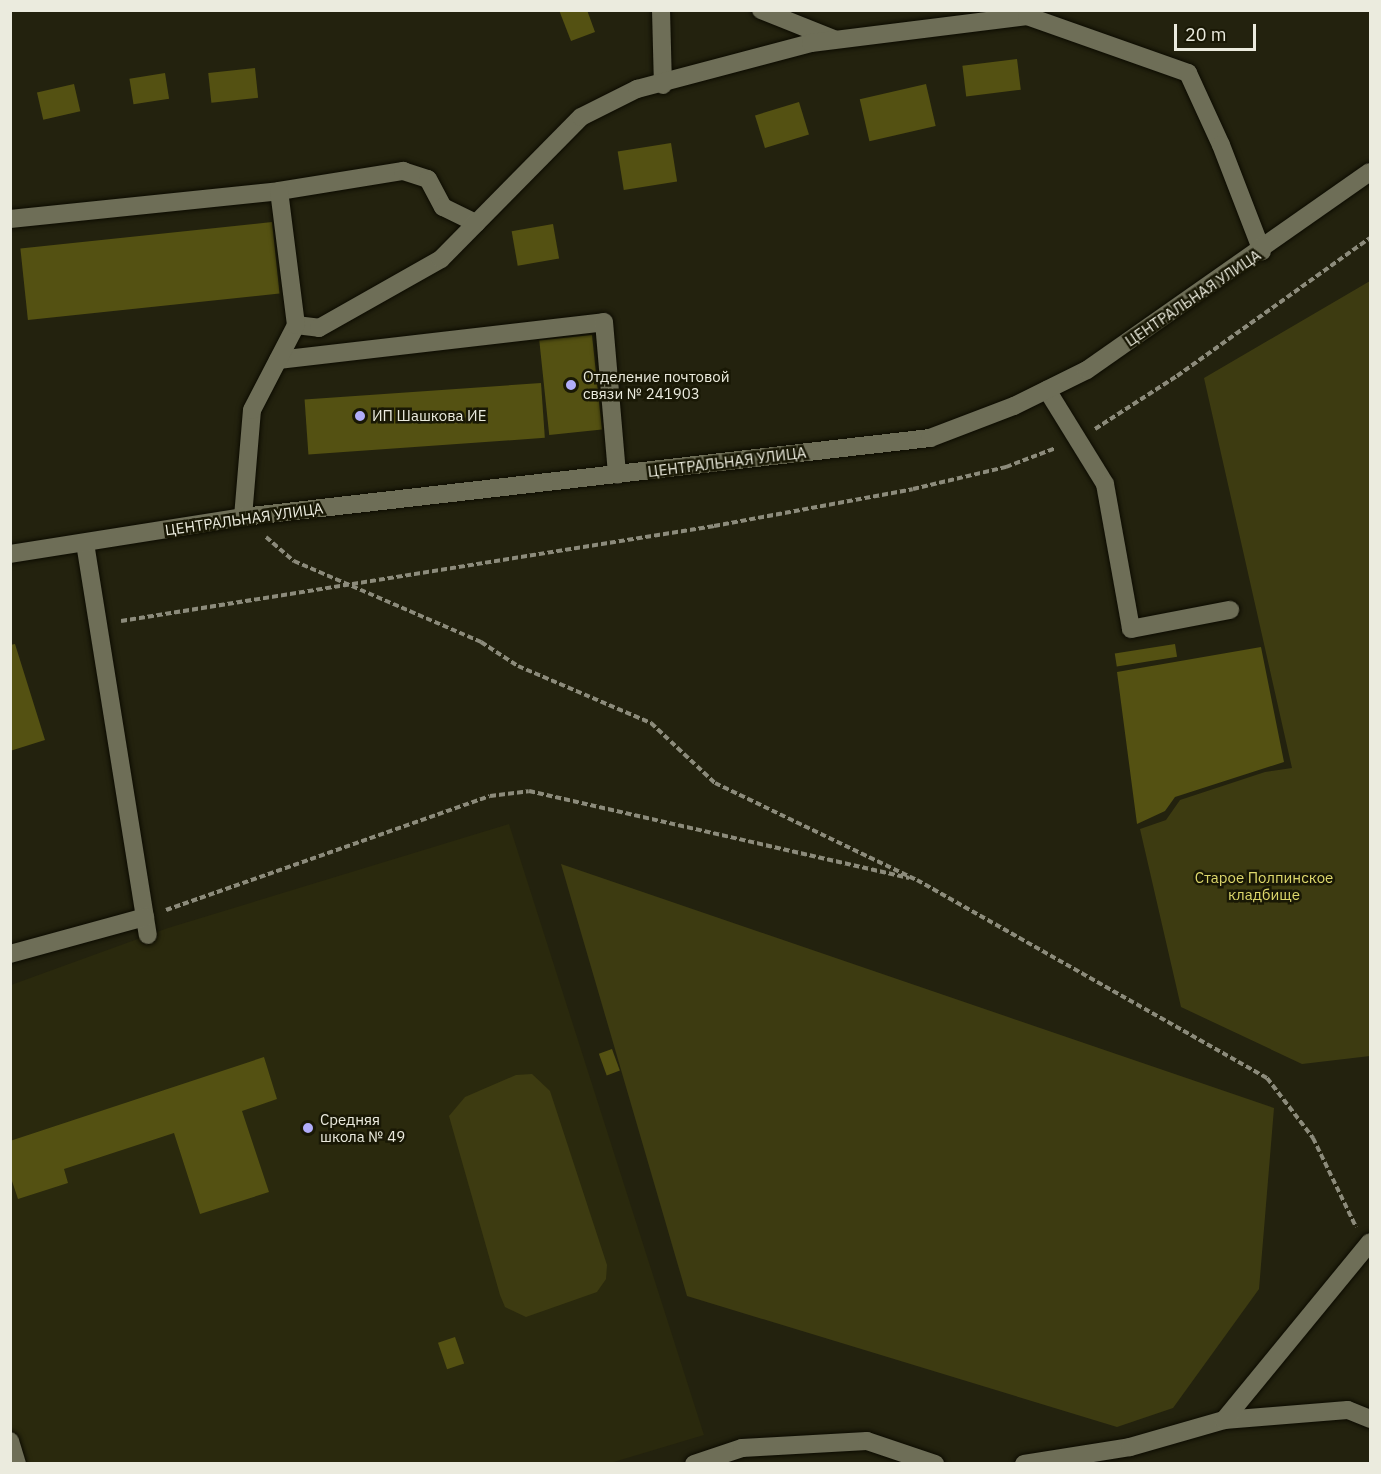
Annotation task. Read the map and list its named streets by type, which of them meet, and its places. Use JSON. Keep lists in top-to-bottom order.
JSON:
{
  "streets": {
    "street": ["ЦЕНТРАЛЬНАЯ УЛИЦА"]
  },
  "parks": ["Старое Полпинское кладбище"],
  "places": ["Отделение почтовой связи № 241903", "ИП Шашкова ИЕ", "Средняя школа № 49"],
  "scale_bar": "20 m"
}
